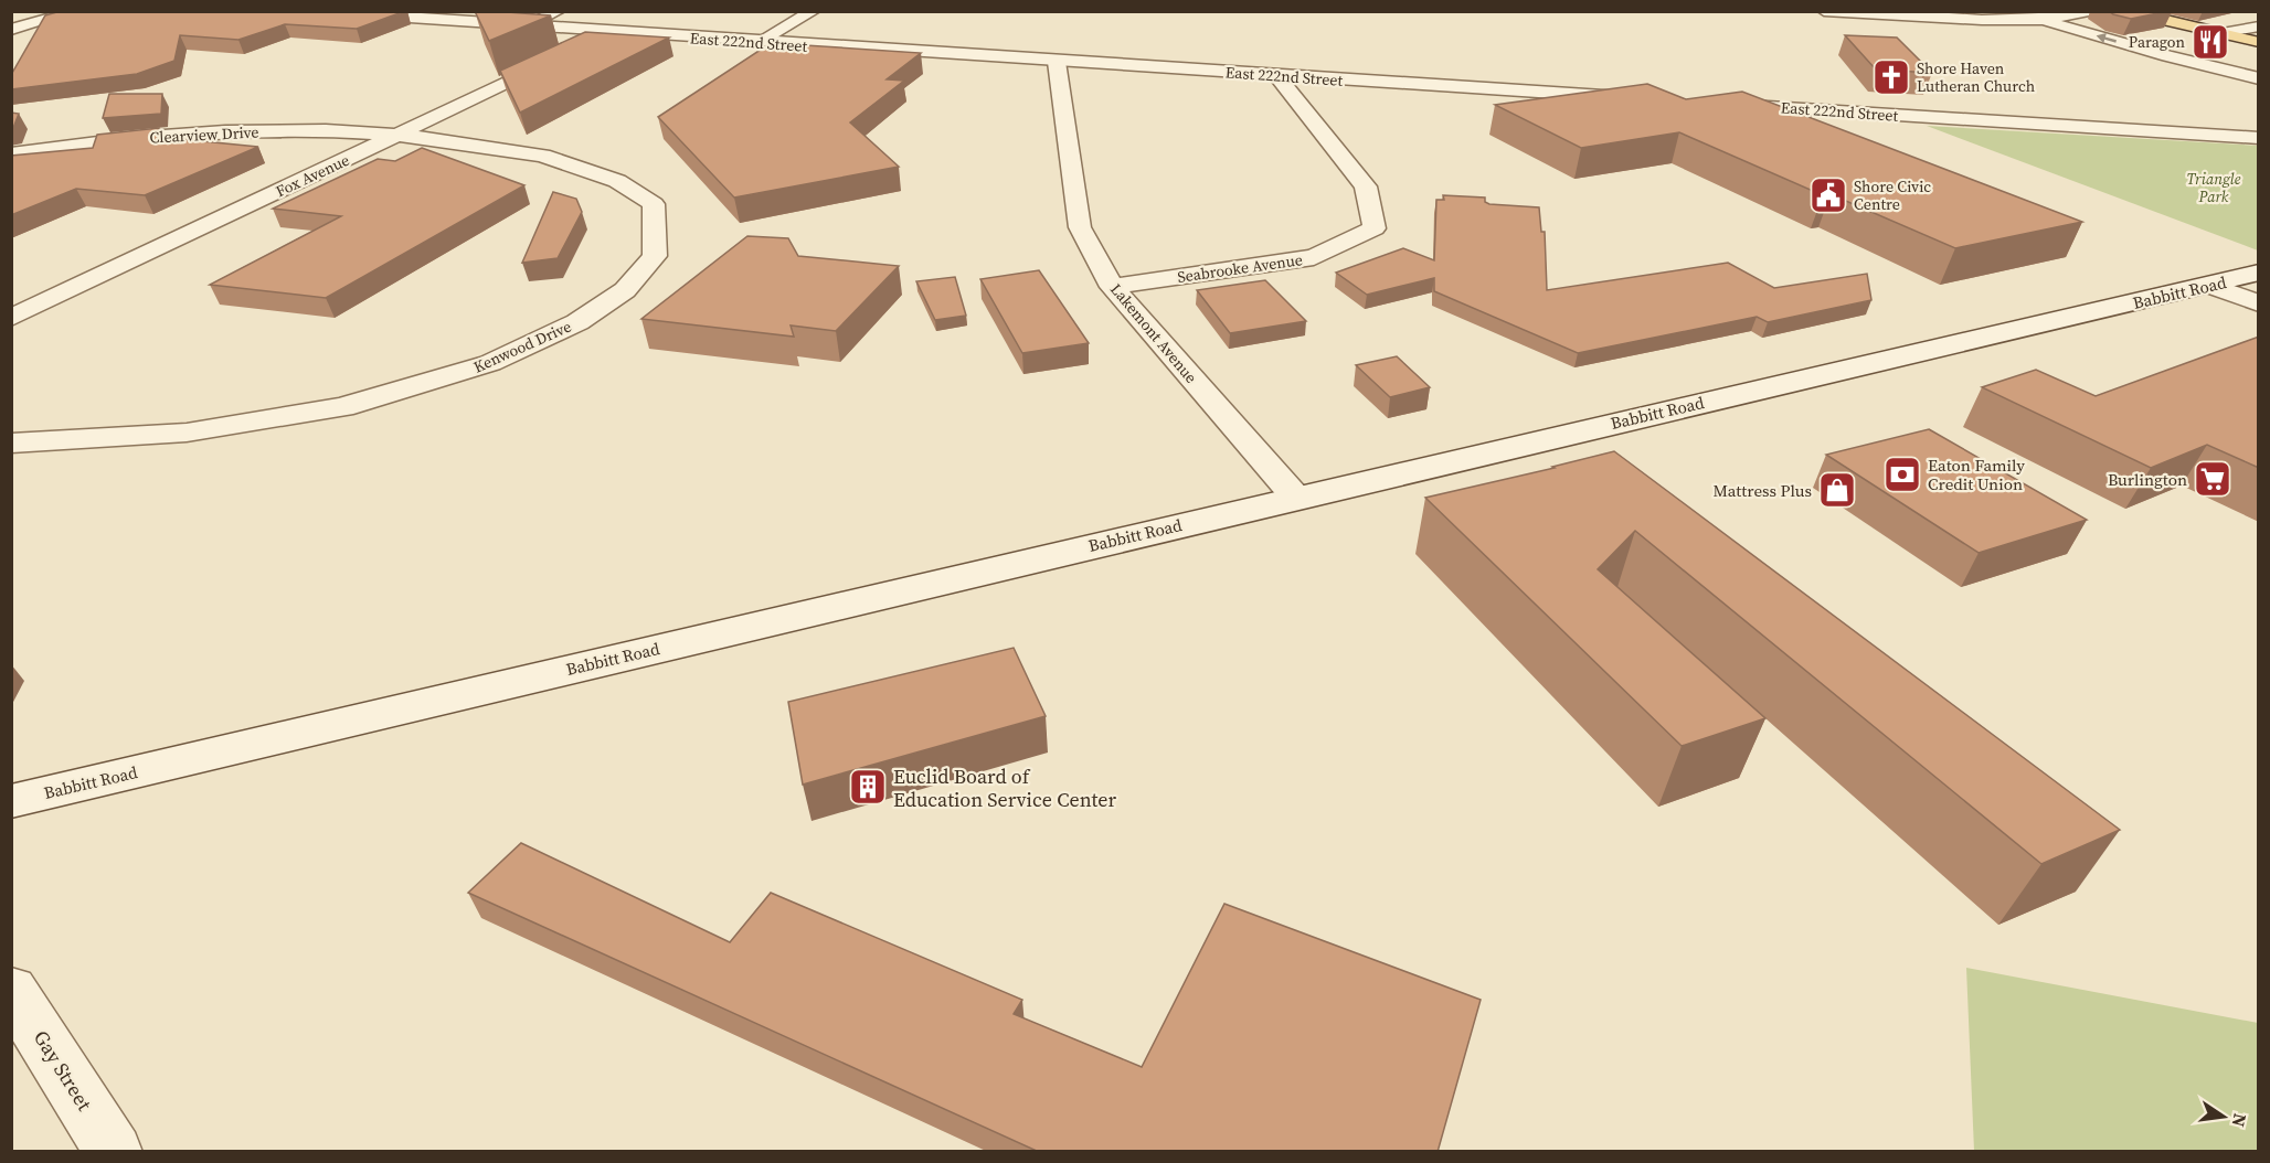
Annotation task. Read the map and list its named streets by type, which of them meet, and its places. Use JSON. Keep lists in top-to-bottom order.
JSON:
{
  "streets": {
    "street": [
      "East 222nd Street",
      "Clearview Drive",
      "Fox Avenue",
      "Seabrooke Avenue",
      "Babbitt Road",
      "Lakemont Avenue",
      "Kenwood Drive",
      "Gay Street"
    ]
  },
  "crossings": [
    ["East 222nd Street", "Fox Avenue"],
    ["East 222nd Street", "Seabrooke Avenue"],
    ["East 222nd Street", "Lakemont Avenue"],
    ["Clearview Drive", "Fox Avenue"],
    ["Clearview Drive", "Kenwood Drive"],
    ["Fox Avenue", "Kenwood Drive"],
    ["Seabrooke Avenue", "Lakemont Avenue"],
    ["Babbitt Road", "Lakemont Avenue"]
  ],
  "parks": ["Triangle Park"],
  "places": {
    "restaurant": ["Paragon"],
    "church": ["Shore Haven Lutheran Church"],
    "public building": ["Shore Civic Centre"],
    "bank": ["Eaton Family Credit Union"],
    "supermarket": ["Burlington"],
    "shop": ["Mattress Plus"],
    "building": ["Euclid Board of Education Service Center"]
  },
  "north": "right"
}
